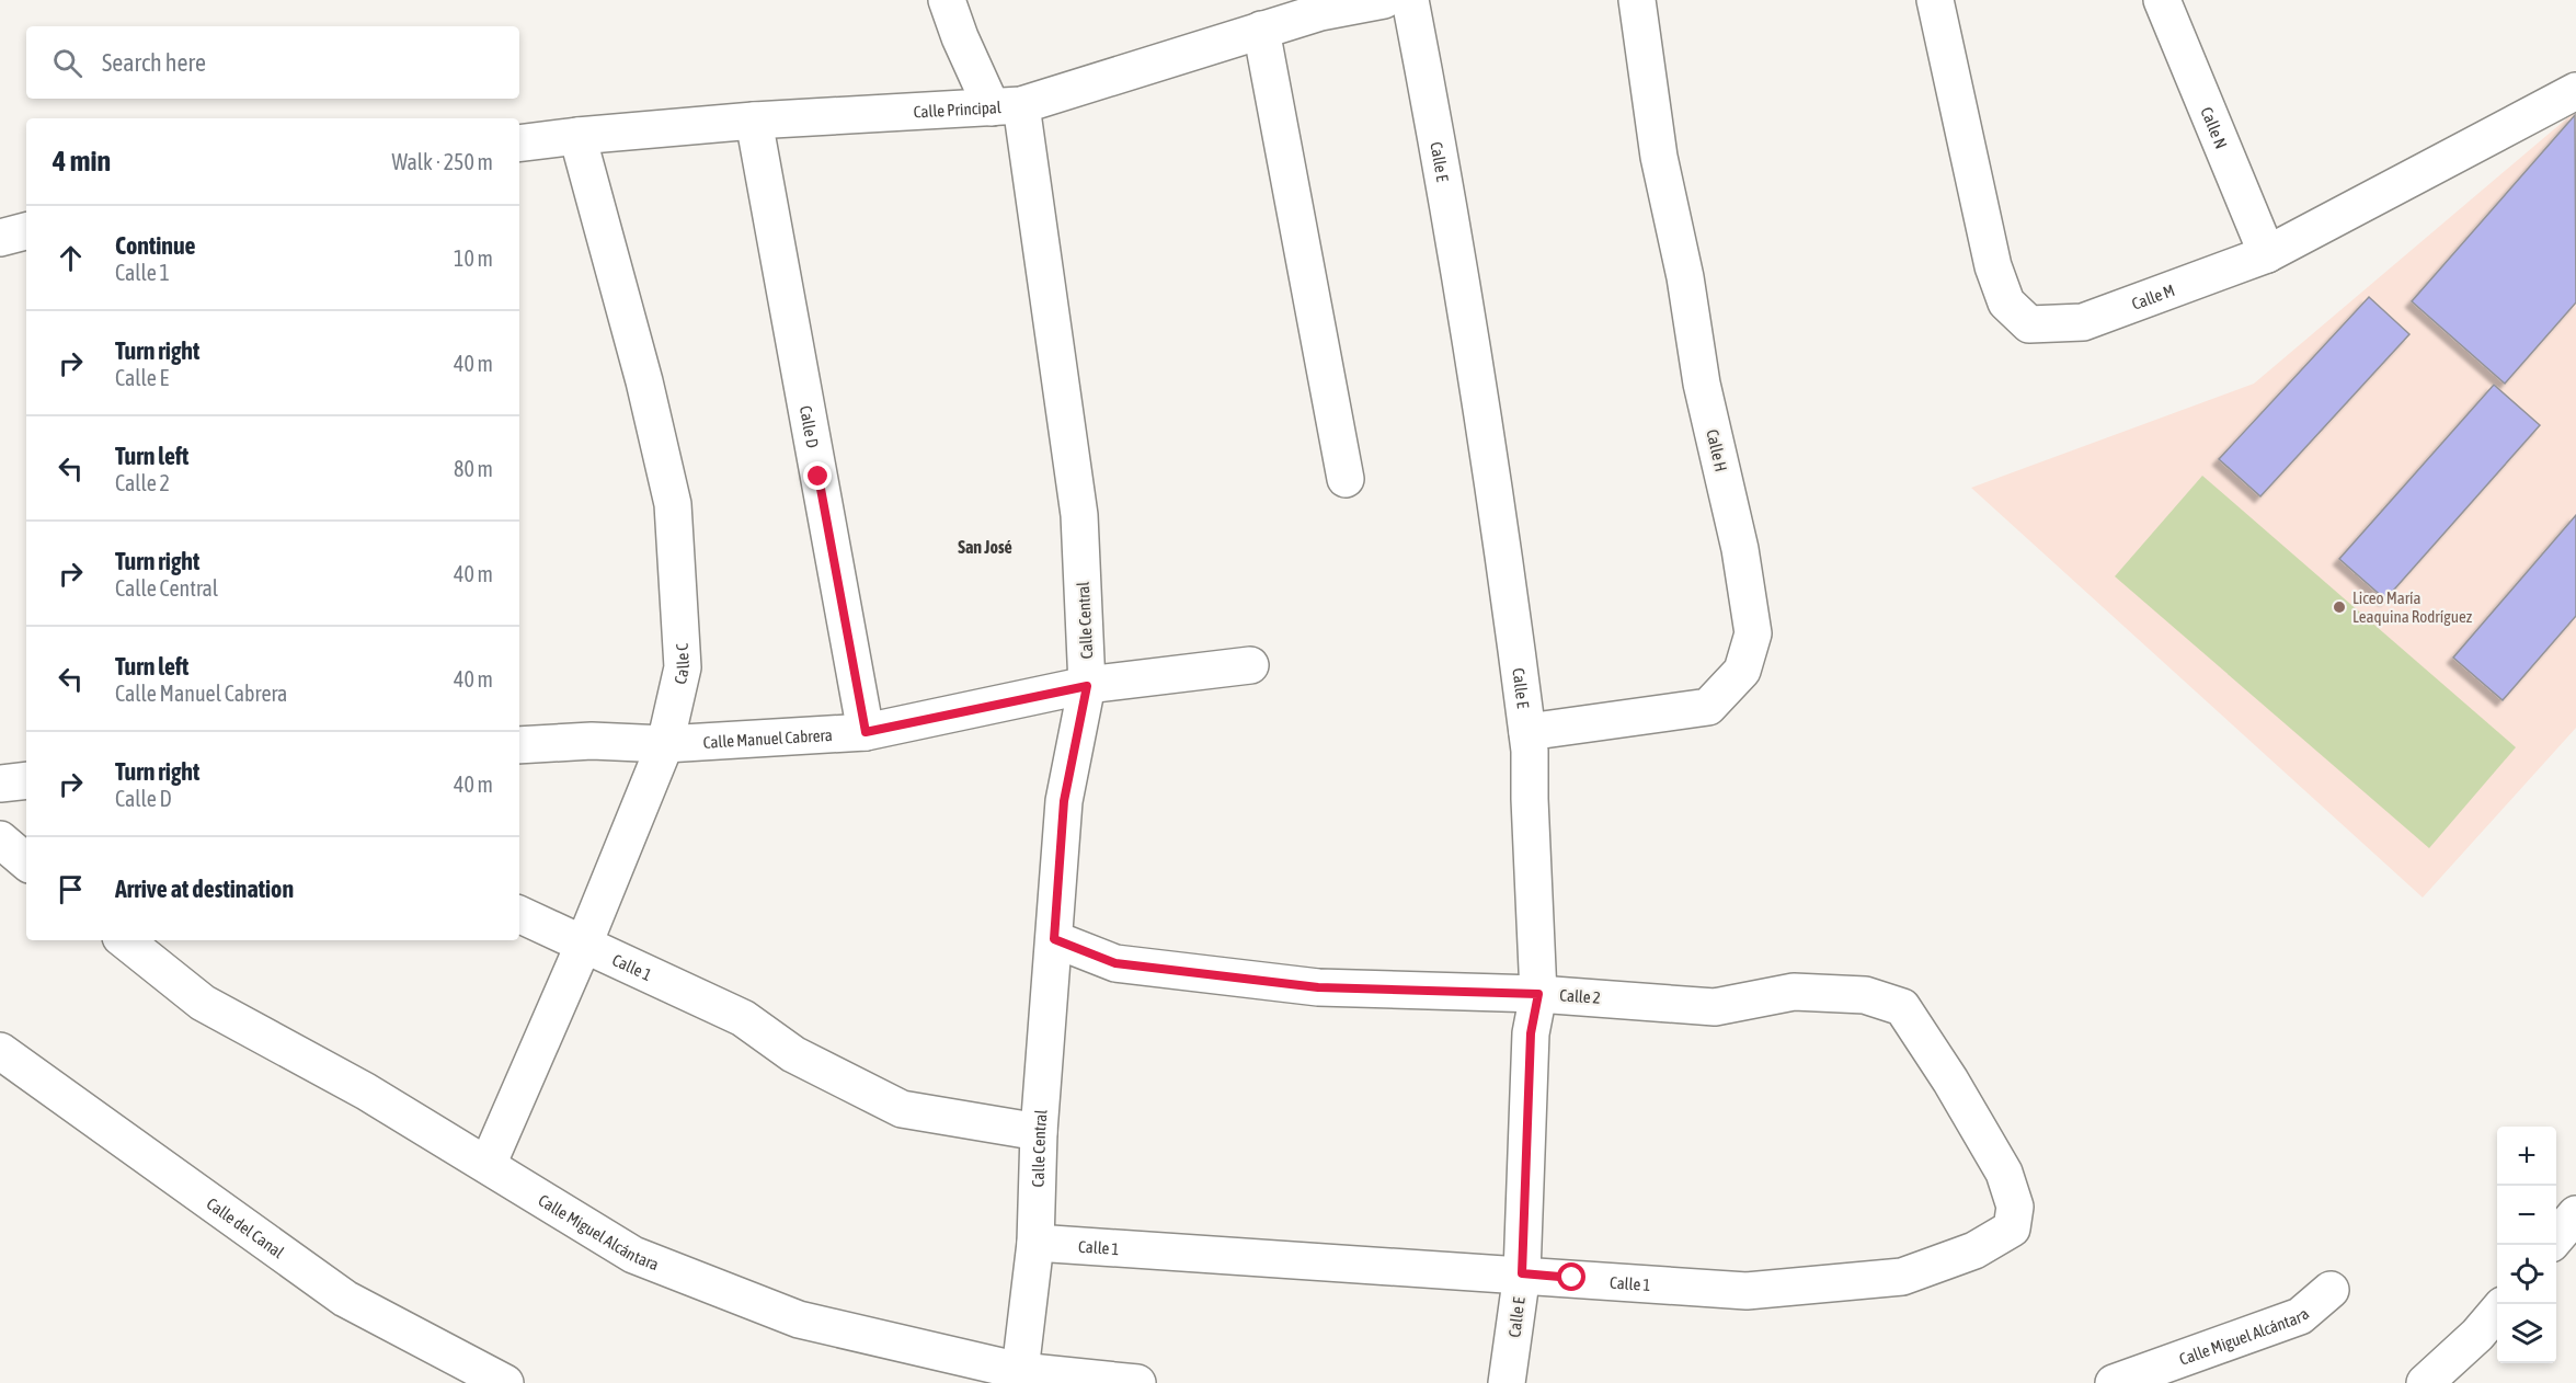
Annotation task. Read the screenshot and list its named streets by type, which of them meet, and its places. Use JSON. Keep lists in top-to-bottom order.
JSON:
{
  "streets": {
    "street": [
      "Calle Principal",
      "Calle N",
      "Calle E",
      "Calle M",
      "Calle D",
      "Calle H",
      "Calle Central",
      "Calle C",
      "Calle Manuel Cabrera",
      "Calle 1",
      "Calle 2",
      "Calle del Canal",
      "Calle Miguel Alcántara"
    ]
  },
  "crossings": [
    ["Calle Principal", "Calle D"],
    ["Calle Principal", "Calle Central"],
    ["Calle Principal", "Calle C"],
    ["Calle N", "Calle M"],
    ["Calle E", "Calle H"],
    ["Calle E", "Calle 1"],
    ["Calle E", "Calle 2"],
    ["Calle D", "Calle Manuel Cabrera"],
    ["Calle Central", "Calle Manuel Cabrera"],
    ["Calle Central", "Calle 1"],
    ["Calle Central", "Calle 2"],
    ["Calle Central", "Calle Miguel Alcántara"],
    ["Calle C", "Calle Manuel Cabrera"],
    ["Calle C", "Calle 1"],
    ["Calle C", "Calle Miguel Alcántara"],
    ["Calle 1", "Calle 2"]
  ],
  "districts": ["San José"],
  "places": ["Liceo María Leaquina Rodríguez"],
  "page": {
    "search": "Search here",
    "heading": ["4 min", "Walk · 250 m"],
    "list": [
      ["Continue", "Calle 1", "10 m"],
      ["Turn right", "Calle E", "40 m"],
      ["Turn left", "Calle 2", "80 m"],
      ["Turn right", "Calle Central", "40 m"],
      ["Turn left", "Calle Manuel Cabrera", "40 m"],
      ["Turn right", "Calle D", "40 m"],
      "Arrive at destination"
    ],
    "map_buttons": ["+", "−"]
  }
}
